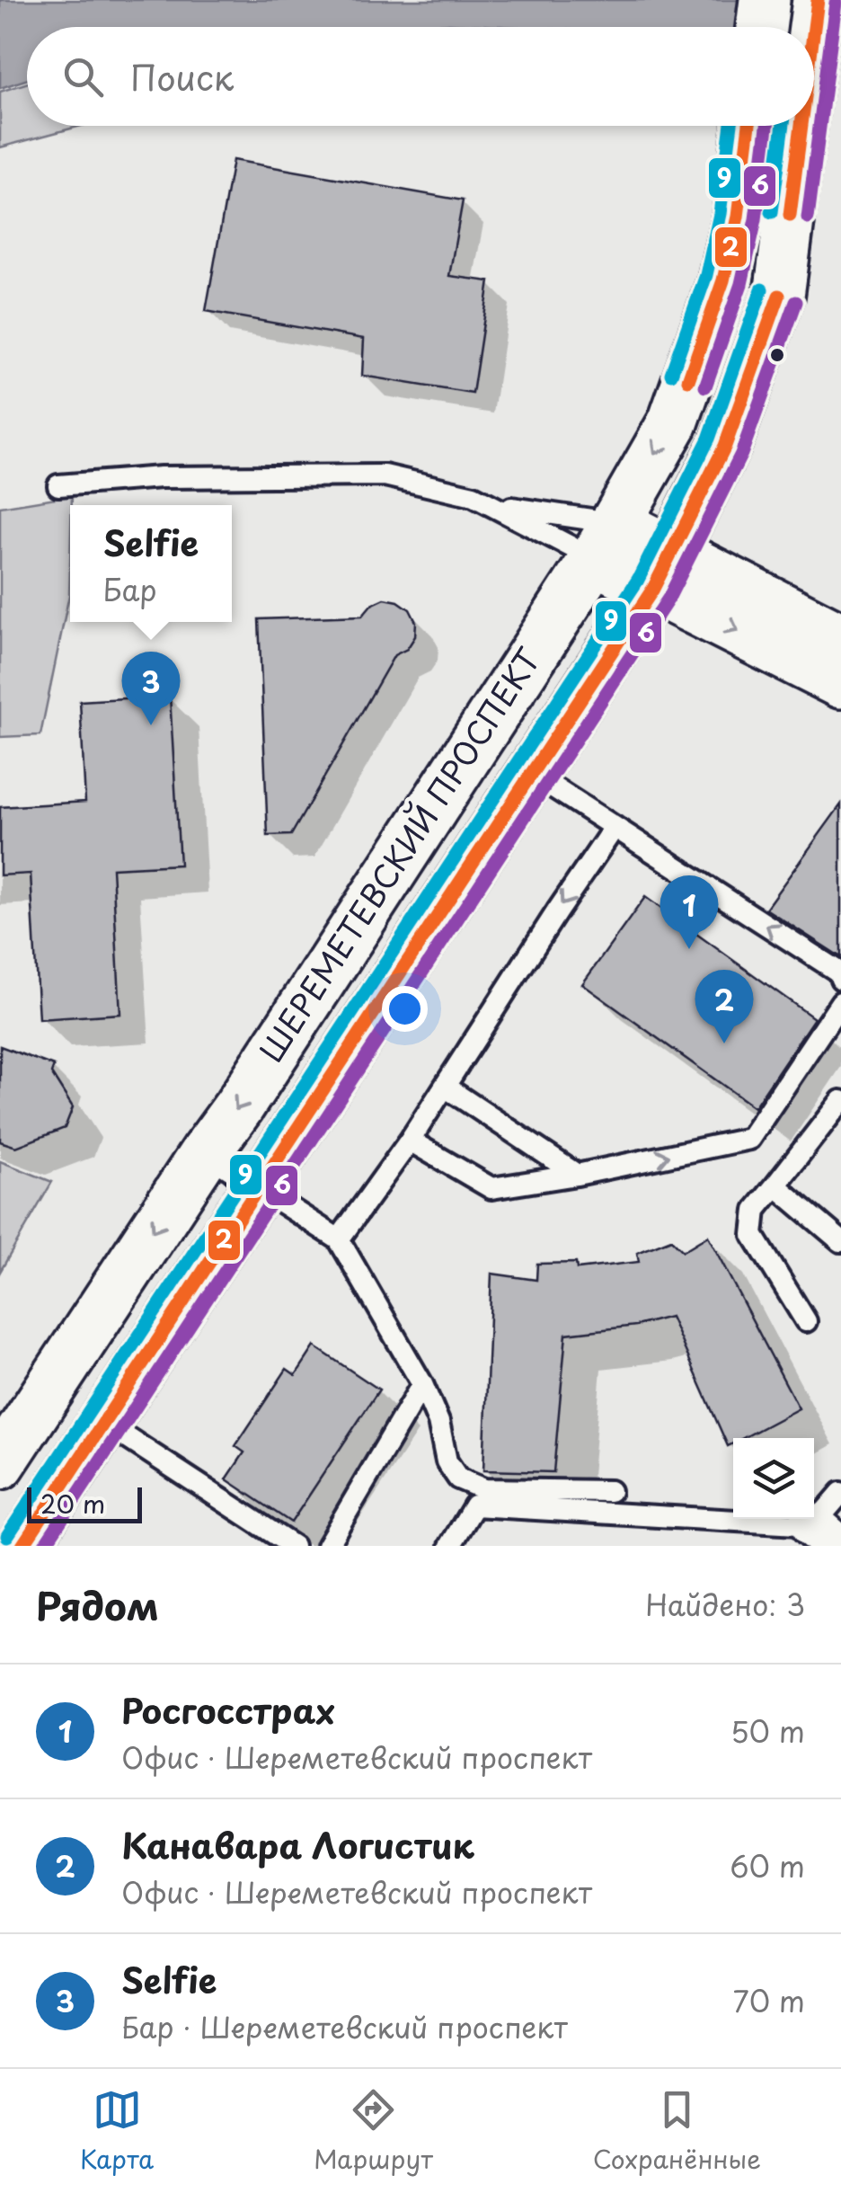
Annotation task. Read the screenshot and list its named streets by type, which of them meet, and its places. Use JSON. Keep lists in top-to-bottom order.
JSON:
{
  "streets": {
    "main road": ["ШЕРЕМЕТЕВСКИЙ ПРОСПЕКТ"]
  },
  "lines": ["transit line 2", "transit line 6", "transit line 9"],
  "scale_bar": "20 m",
  "page": {
    "search": "Поиск",
    "popup": ["Selfie", "Бар"],
    "pins": ["3", "1", "2"],
    "scale": "20 m",
    "heading": ["Рядом", "Найдено: 3"],
    "list": [
      {
        "mark": "1",
        "name": "Росгосстрах",
        "note": "Офис · Шереметевский проспект",
        "value": "50 m"
      },
      {
        "mark": "2",
        "name": "Канавара Логистик",
        "note": "Офис · Шереметевский проспект",
        "value": "60 m"
      },
      {
        "mark": "3",
        "name": "Selfie",
        "note": "Бар · Шереметевский проспект",
        "value": "70 m"
      }
    ],
    "nav": ["Карта", "Маршрут", "Сохранённые"]
  }
}
